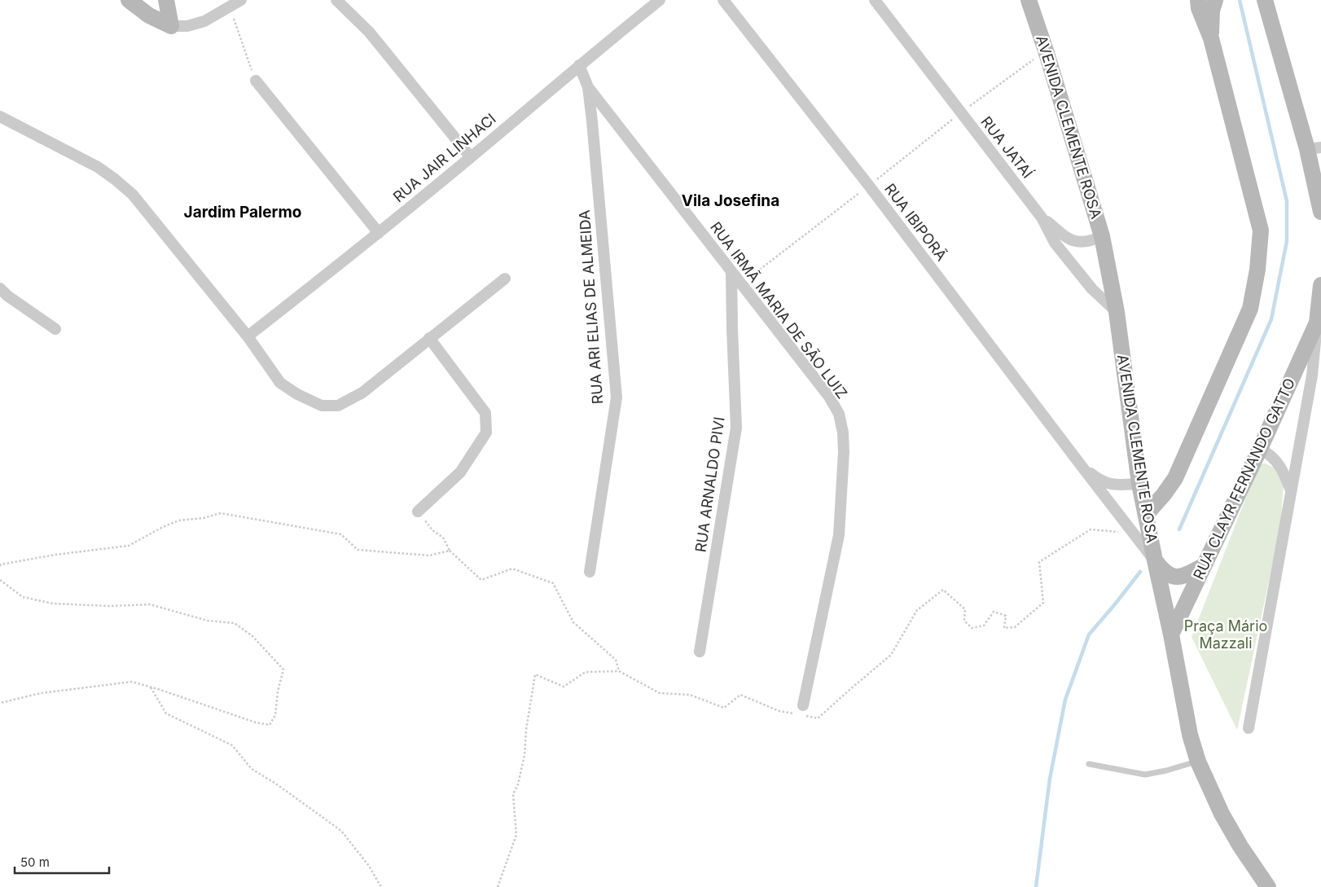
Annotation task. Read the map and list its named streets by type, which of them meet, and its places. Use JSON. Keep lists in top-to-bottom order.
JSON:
{
  "streets": {
    "main road": ["AVENIDA CLEMENTE ROSA", "RUA CLAYR FERNANDO GATTO"],
    "street": [
      "RUA JATAÍ",
      "RUA JAIR LINHACI",
      "RUA IBIPORÃ",
      "RUA ARI ELIAS DE ALMEIDA",
      "RUA IRMÃ MARIA DE SÃO LUIZ",
      "RUA ARNALDO PIVI"
    ]
  },
  "crossings": [
    ["AVENIDA CLEMENTE ROSA", "RUA JATAÍ"],
    ["AVENIDA CLEMENTE ROSA", "RUA IBIPORÃ"],
    ["AVENIDA CLEMENTE ROSA", "RUA CLAYR FERNANDO GATTO"],
    ["RUA JAIR LINHACI", "RUA IRMÃ MARIA DE SÃO LUIZ"],
    ["RUA ARI ELIAS DE ALMEIDA", "RUA IRMÃ MARIA DE SÃO LUIZ"],
    ["RUA IRMÃ MARIA DE SÃO LUIZ", "RUA ARNALDO PIVI"]
  ],
  "districts": ["Vila Josefina", "Jardim Palermo"],
  "parks": ["Praça Mário Mazzali"],
  "scale_bar": "50 m"
}
